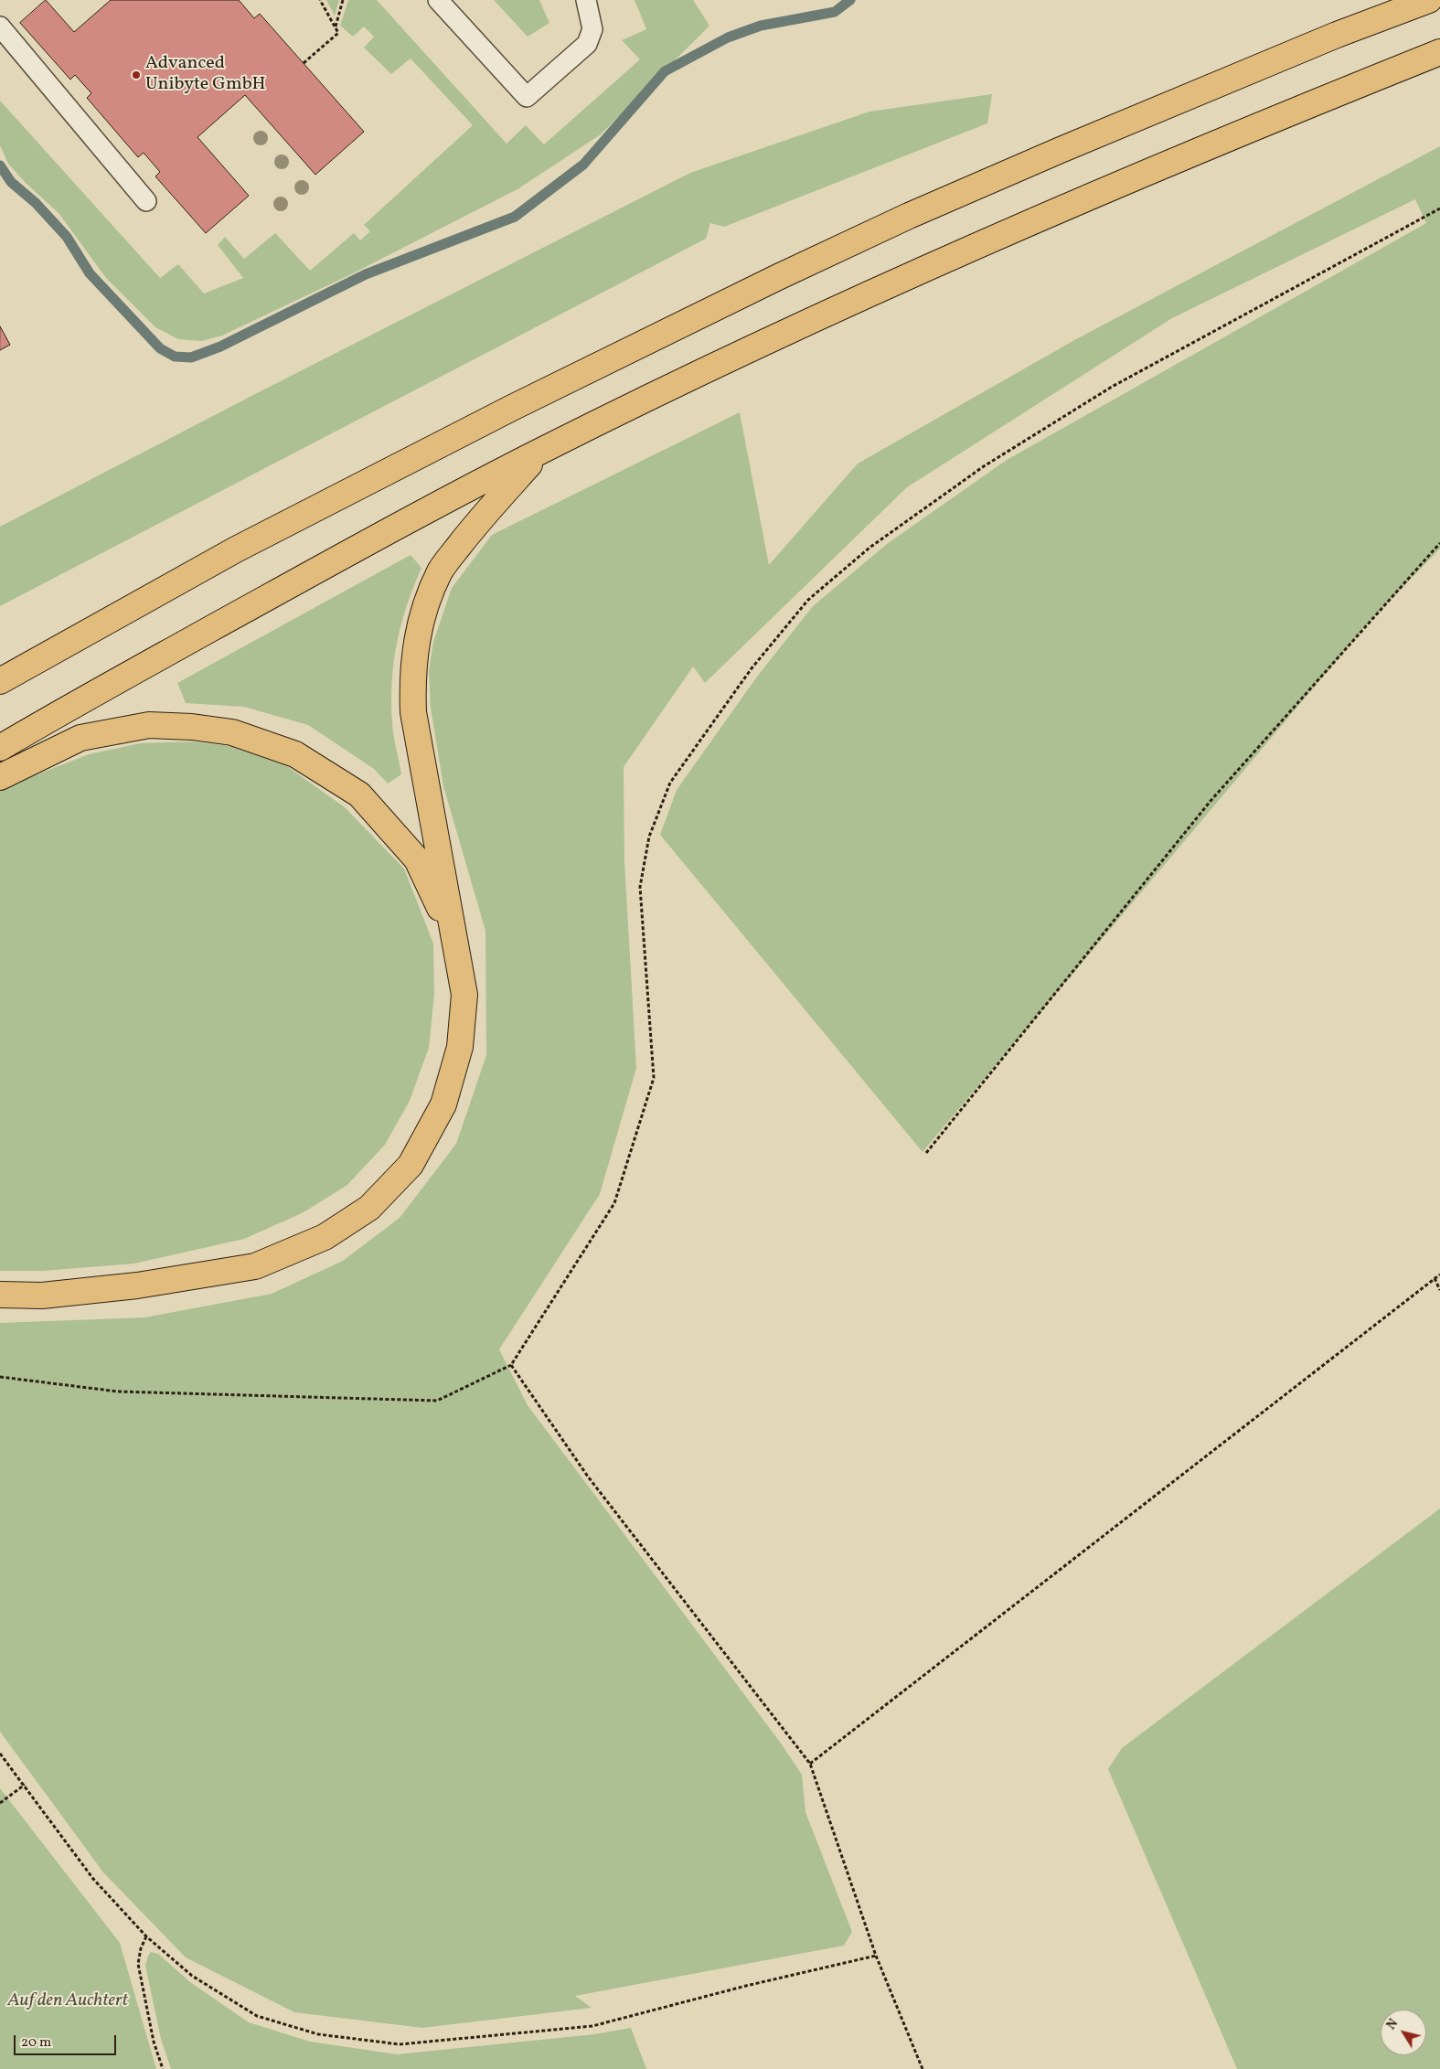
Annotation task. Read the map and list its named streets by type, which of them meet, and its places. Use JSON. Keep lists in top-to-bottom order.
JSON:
{
  "parks": ["Auf den Auchtert"],
  "places": ["Advanced Unibyte GmbH"],
  "scale_bar": "20 m",
  "north": "top left"
}
